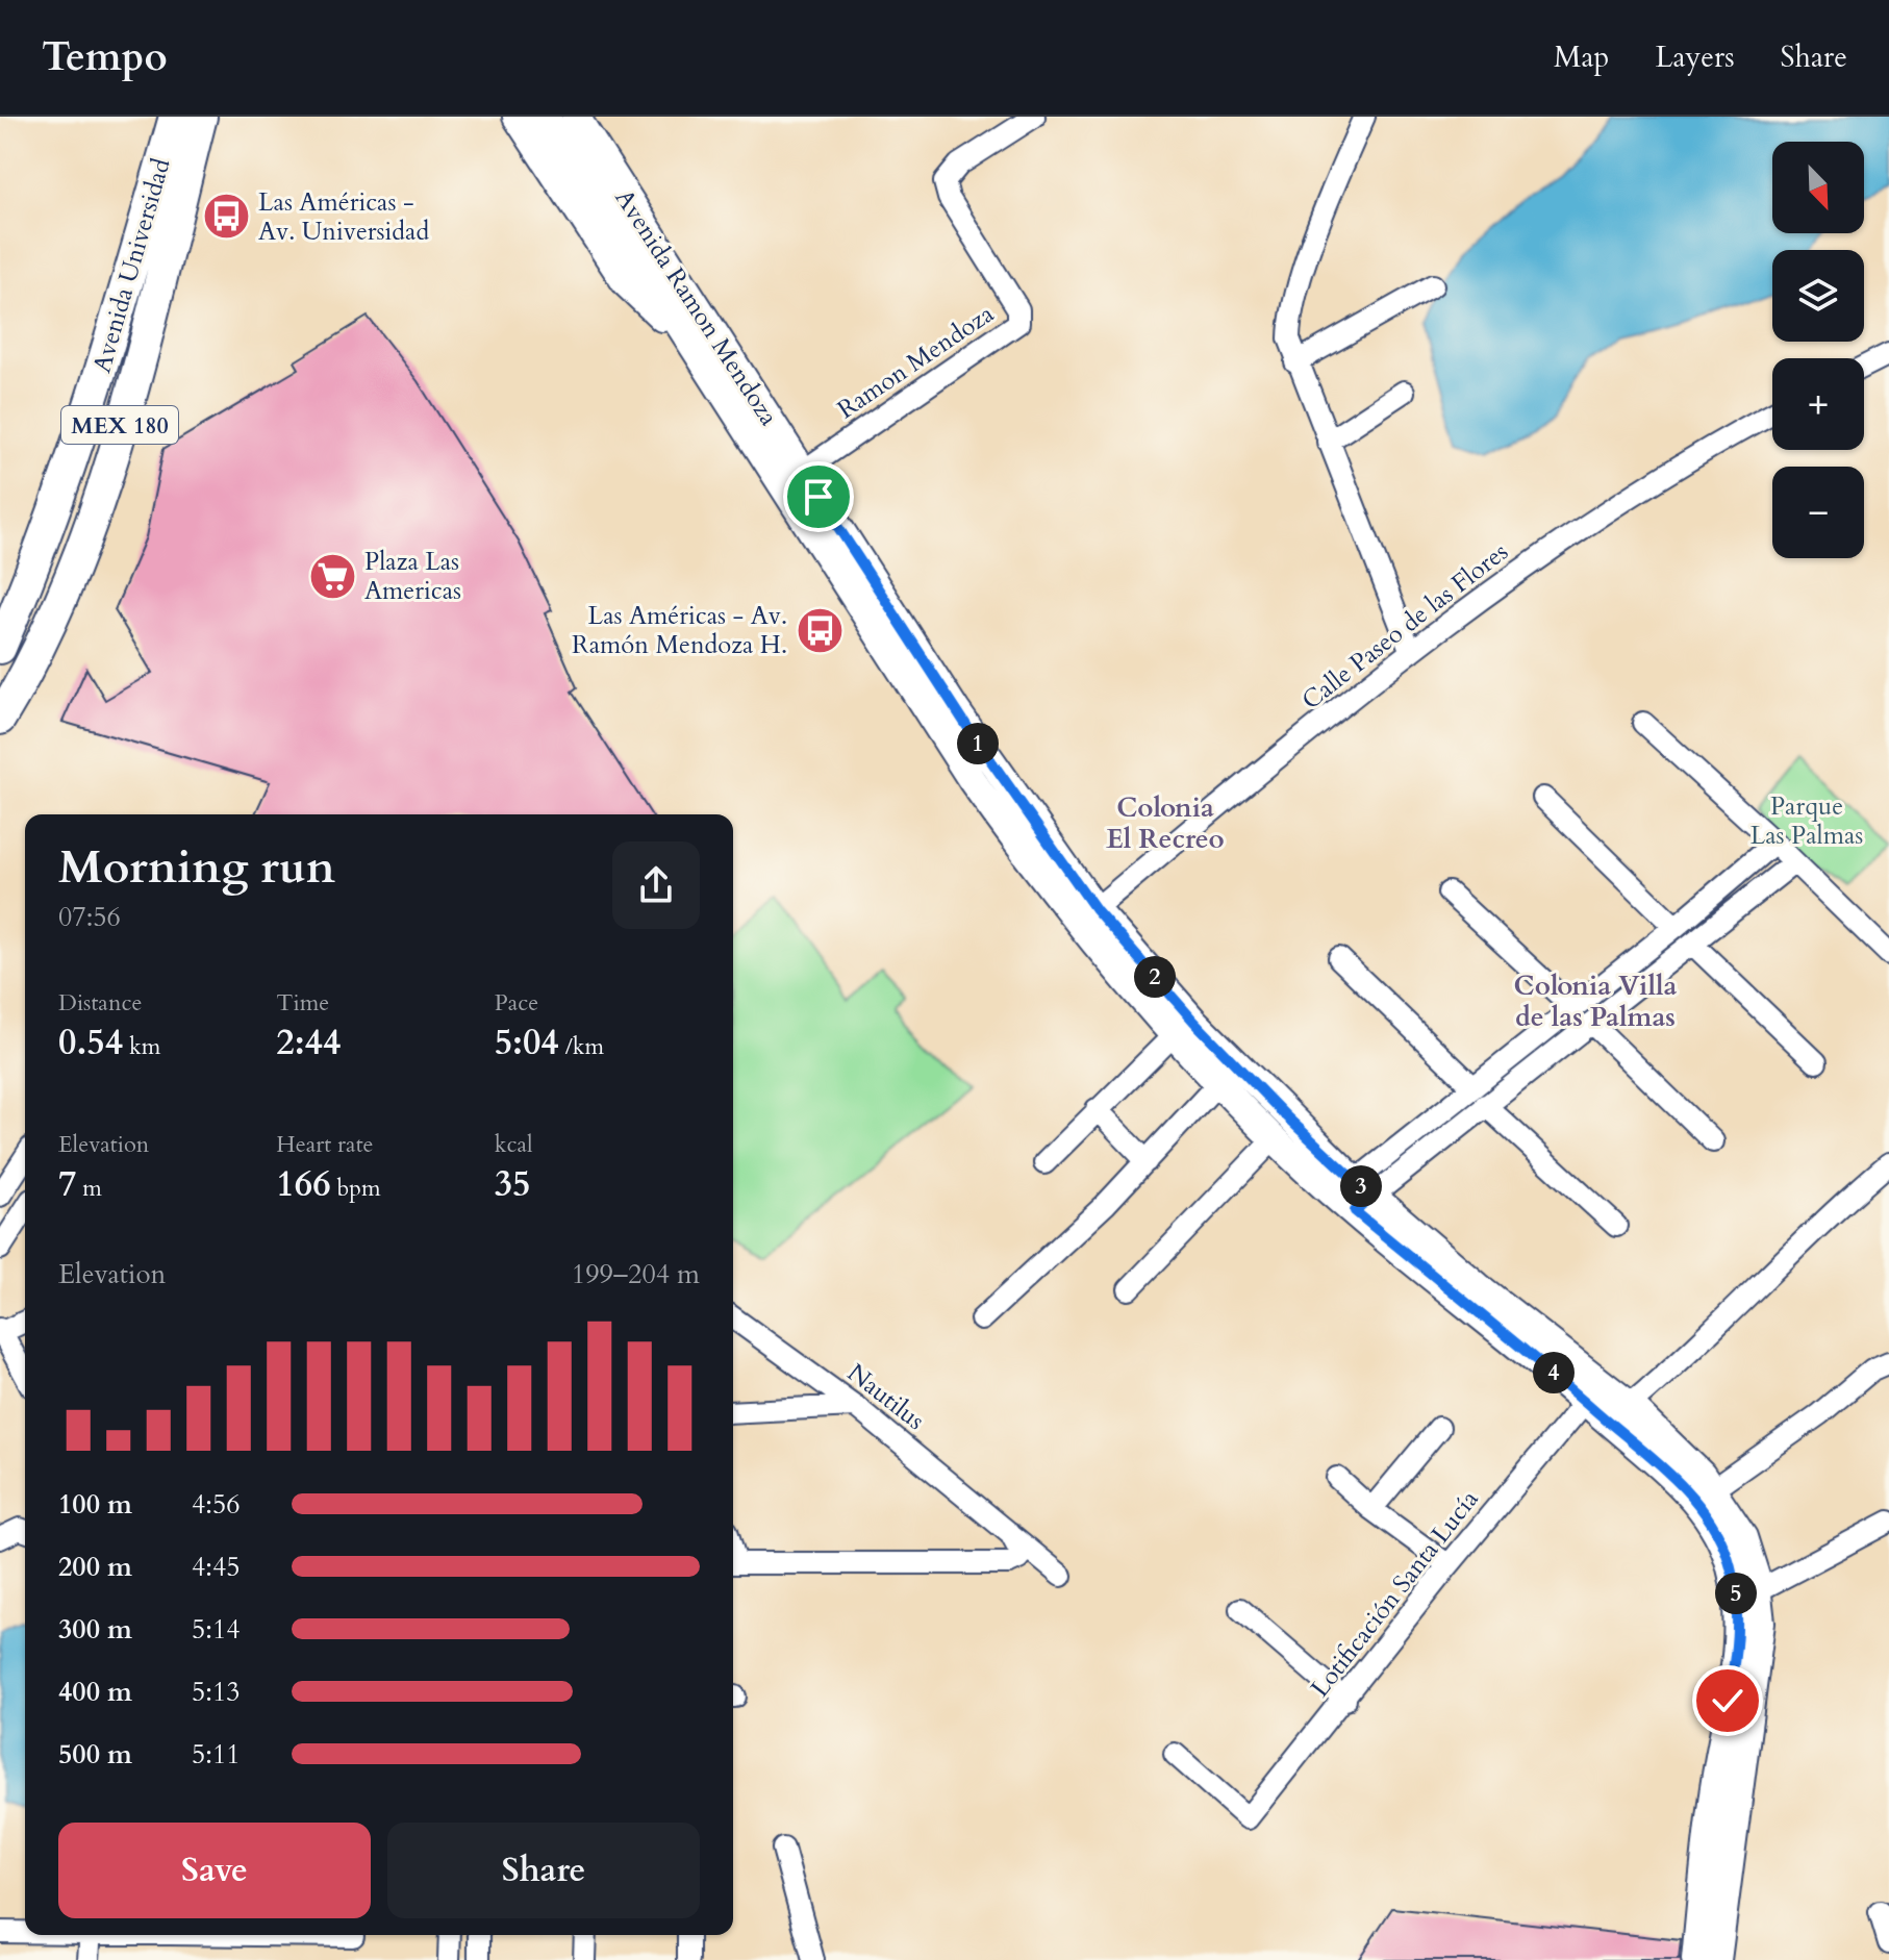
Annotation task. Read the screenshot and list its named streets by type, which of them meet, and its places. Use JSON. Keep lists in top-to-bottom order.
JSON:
{
  "streets": {
    "highway": ["Avenida Universidad", "MEX 180"],
    "main road": ["Avenida Ramon Mendoza"],
    "street": [
      "Ramon Mendoza",
      "Calle Paseo de las Flores",
      "Nautilus",
      "Lotificación Santa Lucía"
    ]
  },
  "crossings": [
    ["Avenida Ramon Mendoza", "Ramon Mendoza"],
    ["Avenida Ramon Mendoza", "Calle Paseo de las Flores"]
  ],
  "districts": ["Colonia El Recreo", "Colonia Villa de las Palmas"],
  "parks": ["Parque Las Palmas"],
  "places": {
    "bus stop": ["Las Américas - Av. Universidad", "Las Américas - Av. Ramón Mendoza H."],
    "supermarket": ["Plaza Las Americas"]
  },
  "north": "bottom right",
  "page": {
    "header": "Tempo",
    "nav": ["Map", "Layers", "Share"],
    "map_buttons": ["+", "−"],
    "pins": [
      "1",
      "2",
      "3",
      "4",
      "5"
    ],
    "heading": ["Morning run", "07:56"],
    "stats": [
      ["Distance", "0.54 km"],
      ["Time", "2:44"],
      ["Pace", "5:04 /km"],
      ["Elevation", "7 m"],
      ["Heart rate", "166 bpm"],
      ["kcal", "35"]
    ],
    "chart": ["Elevation", "199–204 m"],
    "list": [
      {
        "name": "100 m",
        "note": "4:56"
      },
      {
        "name": "200 m",
        "note": "4:45"
      },
      {
        "name": "300 m",
        "note": "5:14"
      },
      {
        "name": "400 m",
        "note": "5:13"
      },
      {
        "name": "500 m",
        "note": "5:11"
      }
    ],
    "buttons": ["Save", "Share"]
  }
}
